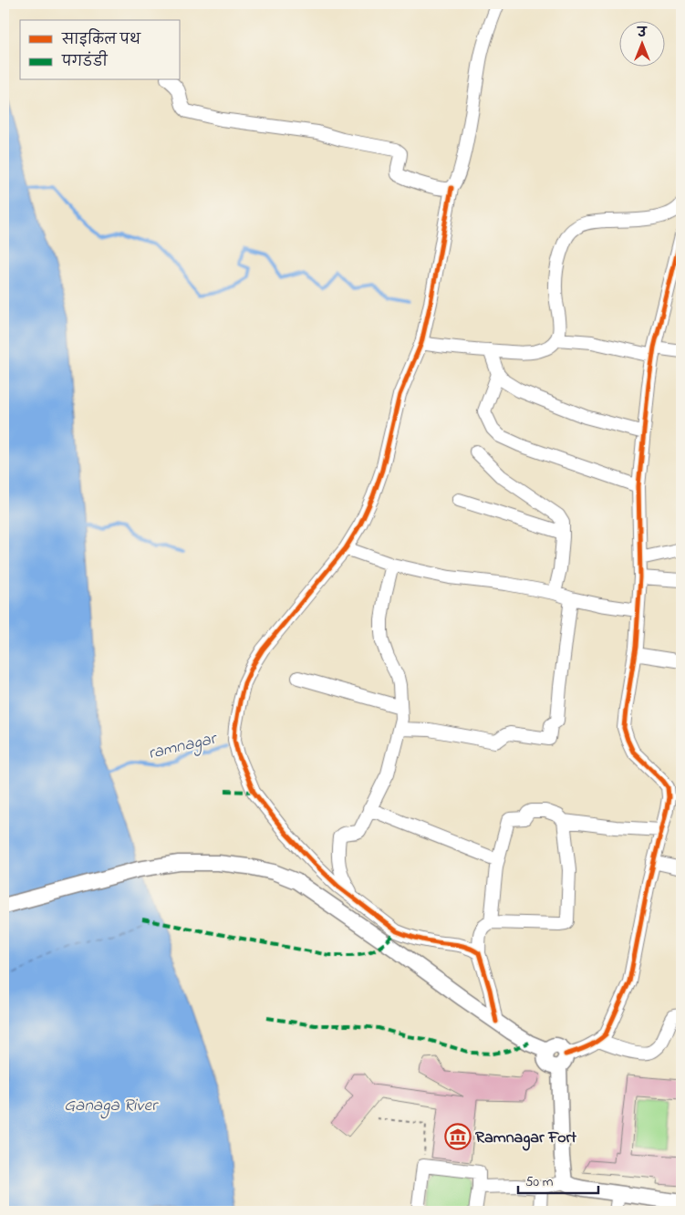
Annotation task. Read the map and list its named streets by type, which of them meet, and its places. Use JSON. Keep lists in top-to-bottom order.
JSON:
{
  "water": ["ramnagar", "Ganaga River"],
  "places": {
    "museum": ["Ramnagar Fort"]
  },
  "legend": ["साइकिल पथ", "पगडंडी"],
  "scale_bar": "50 m",
  "north": "top"
}
